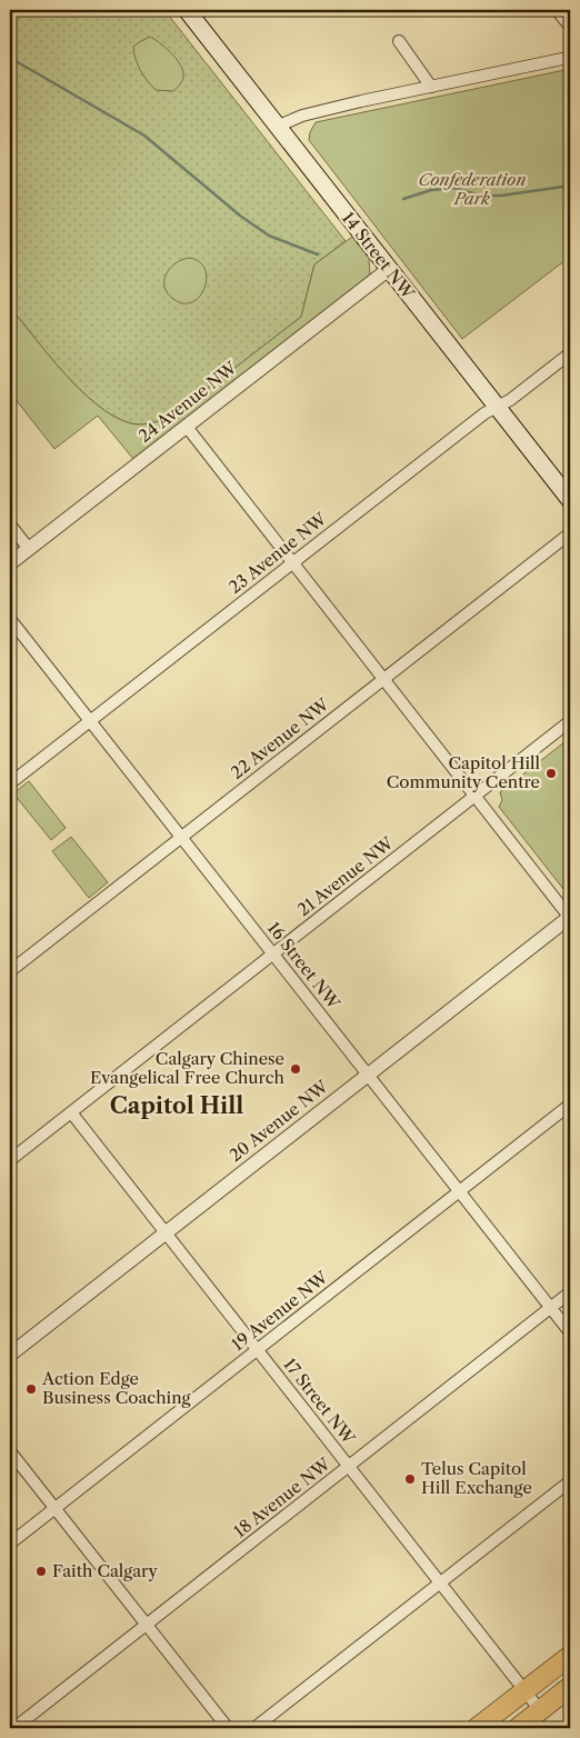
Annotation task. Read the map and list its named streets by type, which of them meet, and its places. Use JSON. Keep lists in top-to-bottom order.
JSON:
{
  "streets": {
    "main road": ["14 Street NW"],
    "street": [
      "24 Avenue NW",
      "23 Avenue NW",
      "22 Avenue NW",
      "21 Avenue NW",
      "16 Street NW",
      "20 Avenue NW",
      "19 Avenue NW",
      "17 Street NW",
      "18 Avenue NW"
    ]
  },
  "crossings": [
    ["14 Street NW", "24 Avenue NW"],
    ["14 Street NW", "23 Avenue NW"],
    ["23 Avenue NW", "16 Street NW"],
    ["22 Avenue NW", "16 Street NW"],
    ["21 Avenue NW", "16 Street NW"],
    ["21 Avenue NW", "17 Street NW"],
    ["16 Street NW", "20 Avenue NW"],
    ["16 Street NW", "19 Avenue NW"],
    ["16 Street NW", "18 Avenue NW"],
    ["20 Avenue NW", "17 Street NW"],
    ["19 Avenue NW", "17 Street NW"],
    ["17 Street NW", "18 Avenue NW"]
  ],
  "districts": ["Capitol Hill"],
  "parks": ["Confederation Park"],
  "places": [
    "Capitol Hill Community Centre",
    "Calgary Chinese Evangelical Free Church",
    "Action Edge Business Coaching",
    "Telus Capitol Hill Exchange",
    "Faith Calgary"
  ]
}
